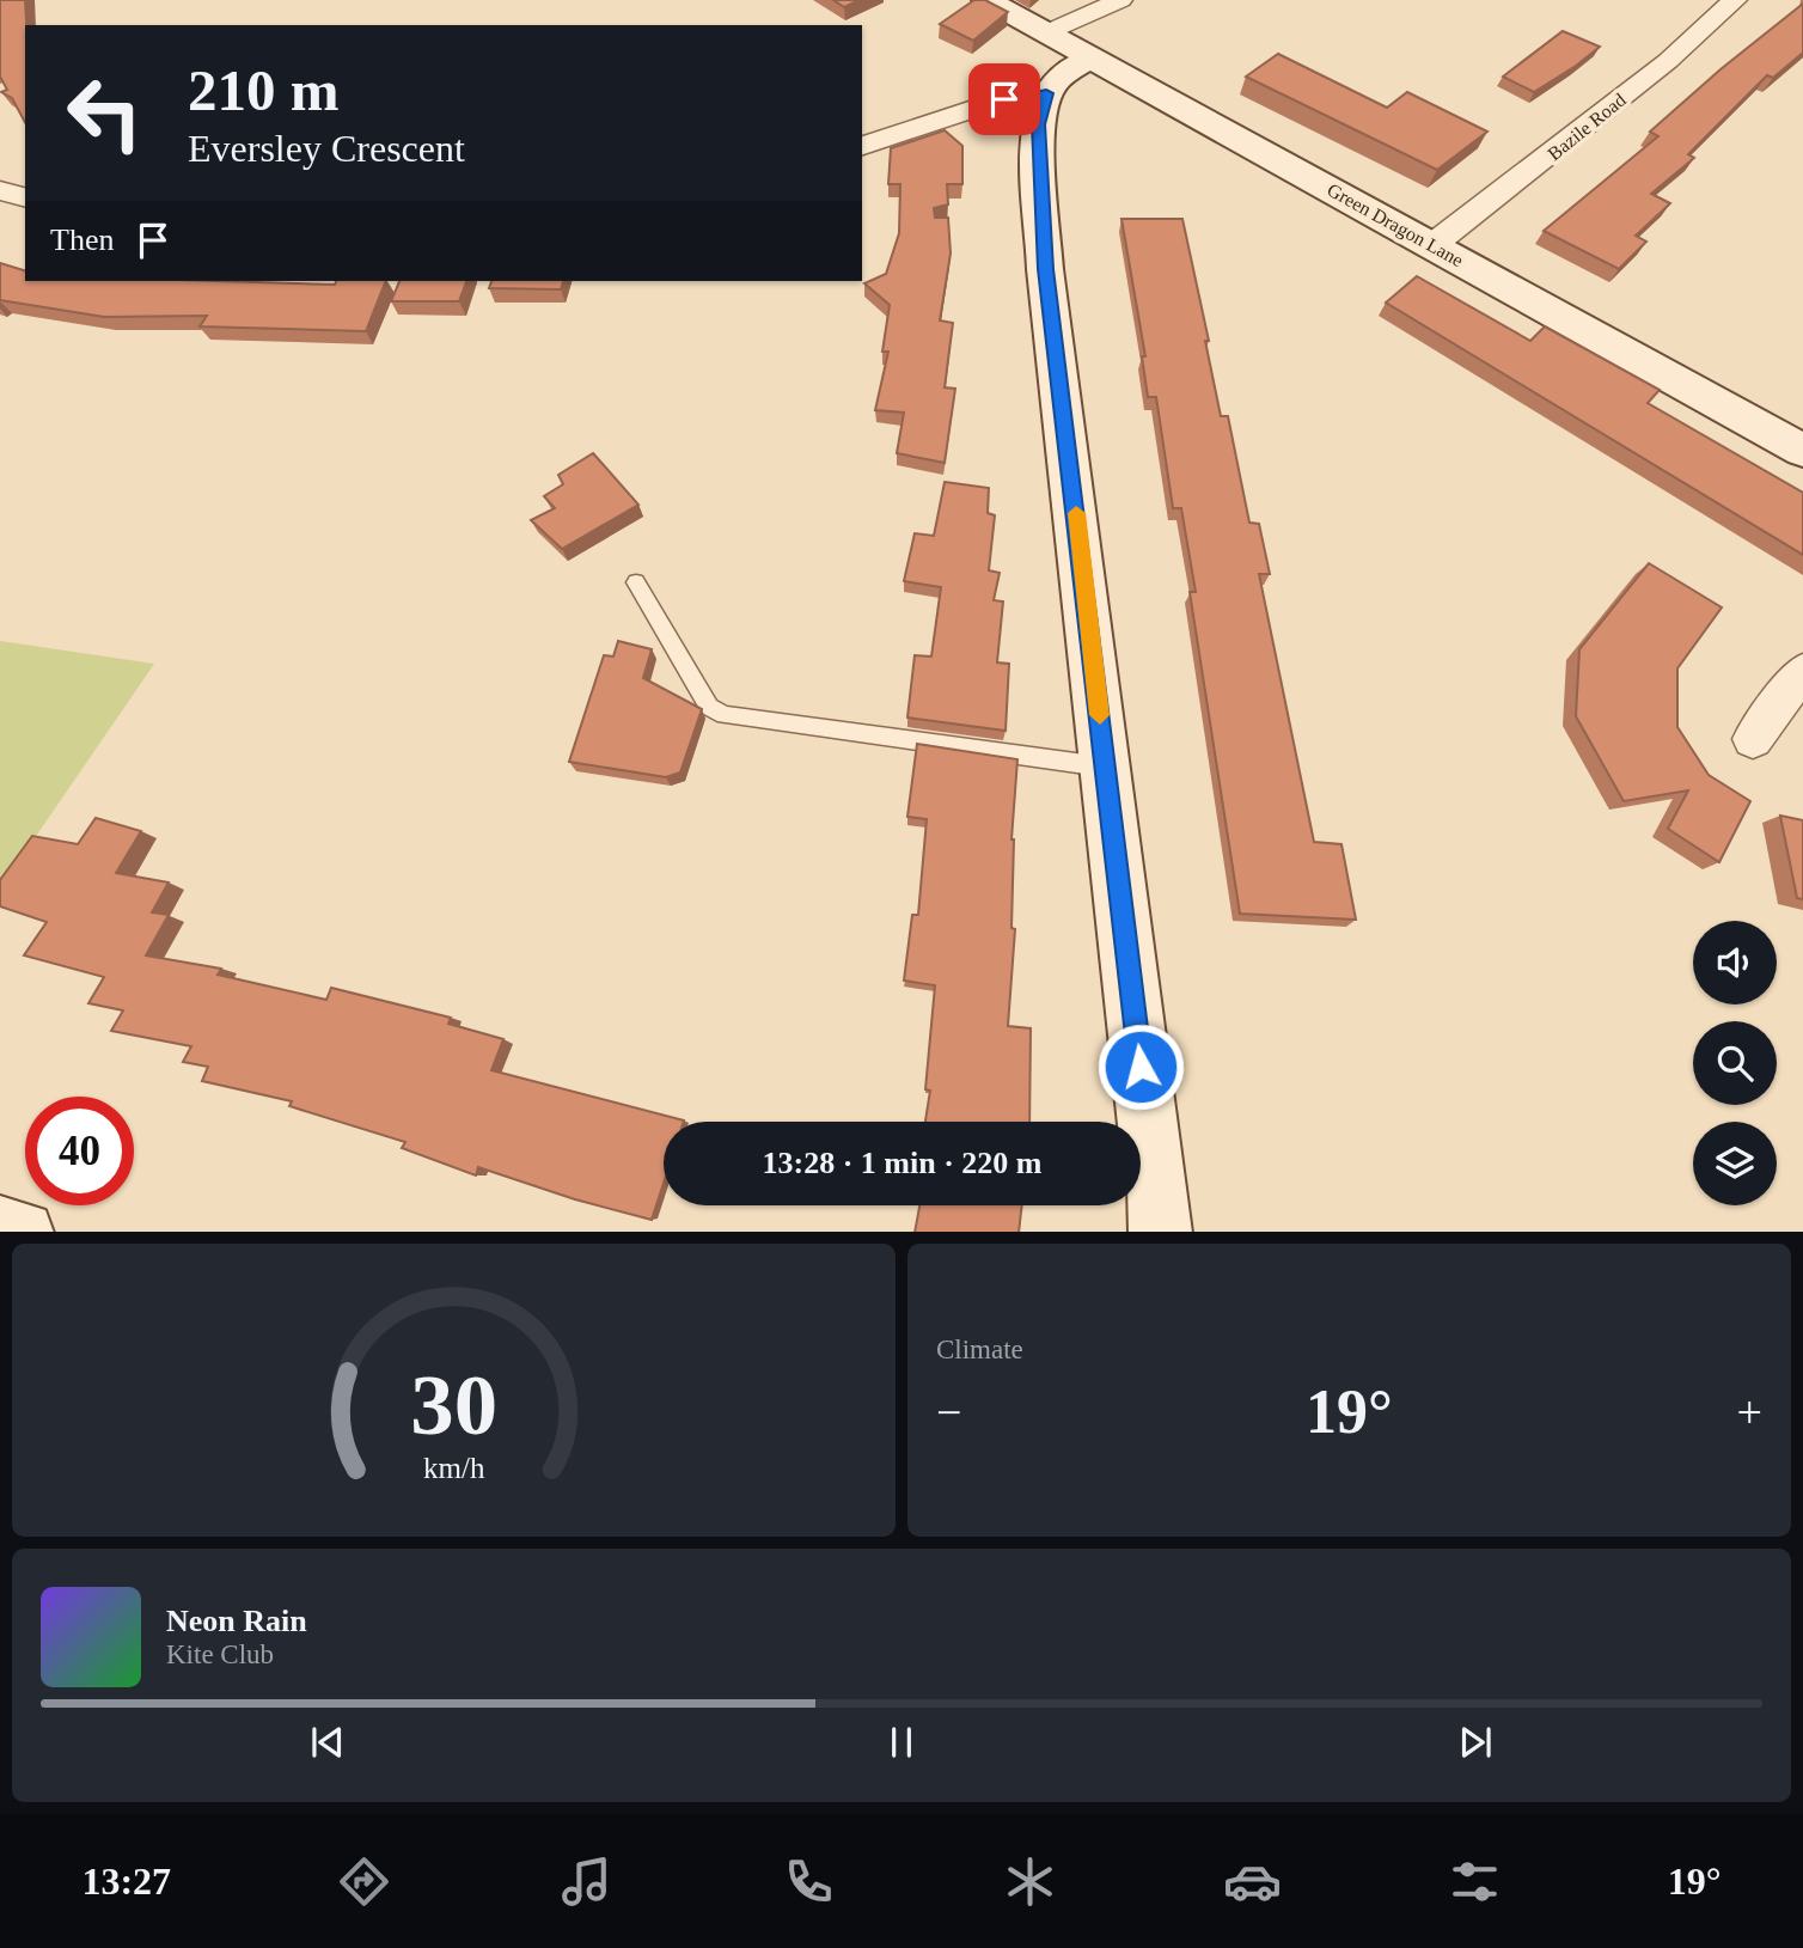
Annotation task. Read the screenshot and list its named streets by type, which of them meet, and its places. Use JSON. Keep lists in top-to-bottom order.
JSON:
{
  "streets": {
    "street": ["Bazile Road", "Green Dragon Lane"]
  },
  "crossings": [
    ["Bazile Road", "Green Dragon Lane"]
  ],
  "page": {
    "turn": ["210 m", "Eversley Crescent"],
    "then": "Then",
    "limit": "40",
    "trip": "13:28 · 1 min · 220 m",
    "tile": "Climate",
    "heat": ["−", "19°", "+"],
    "song": ["Neon Rain", "Kite Club"],
    "tabs": ["13:27", "19°"],
    "gauge": ["30", "km/h"]
  }
}
